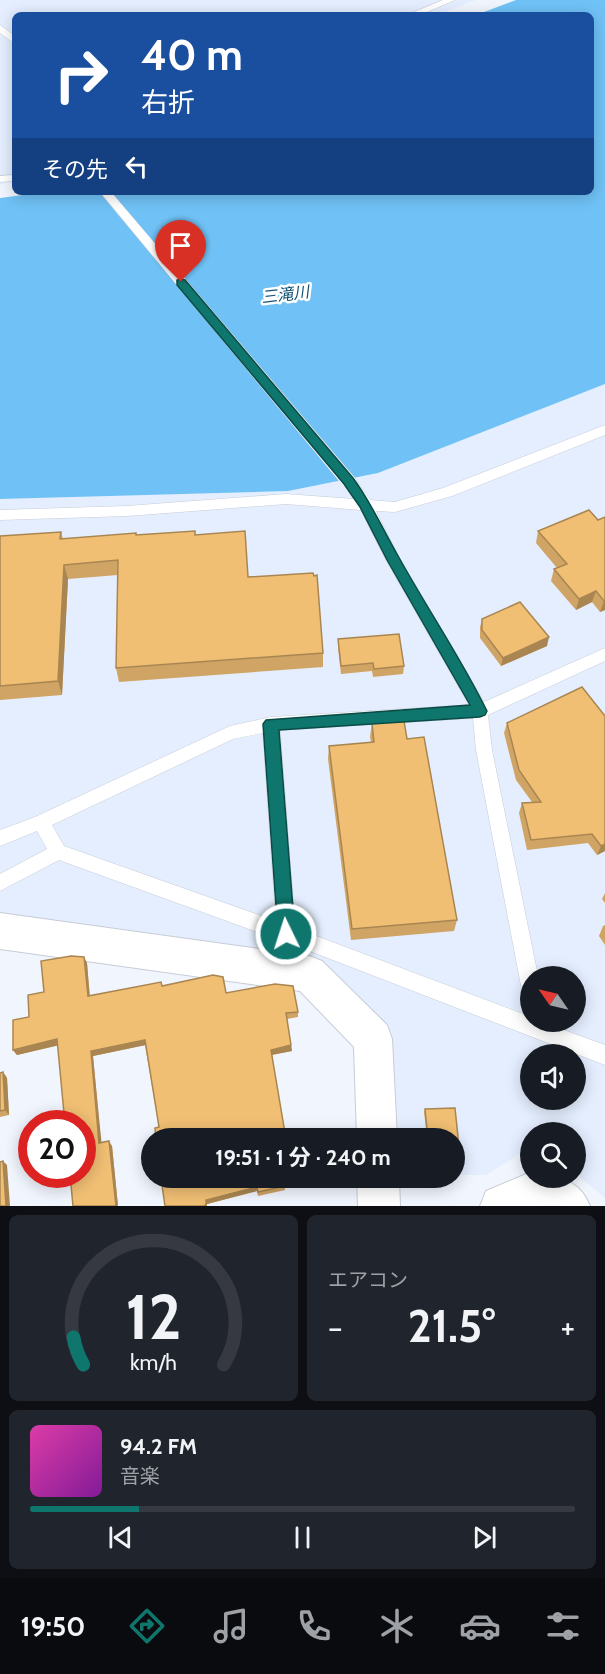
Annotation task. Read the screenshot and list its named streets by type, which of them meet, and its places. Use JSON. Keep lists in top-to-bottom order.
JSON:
{
  "water": ["三滝川"],
  "north": "top left",
  "page": {
    "turn": ["40 m", "右折"],
    "then": "その先",
    "limit": "20",
    "trip": "19:51 · 1 分 · 240 m",
    "tile": "エアコン",
    "heat": ["−", "21.5°", "+"],
    "song": ["94.2 FM", "音楽"],
    "tabs": "19:50",
    "gauge": ["12", "km/h"]
  }
}
